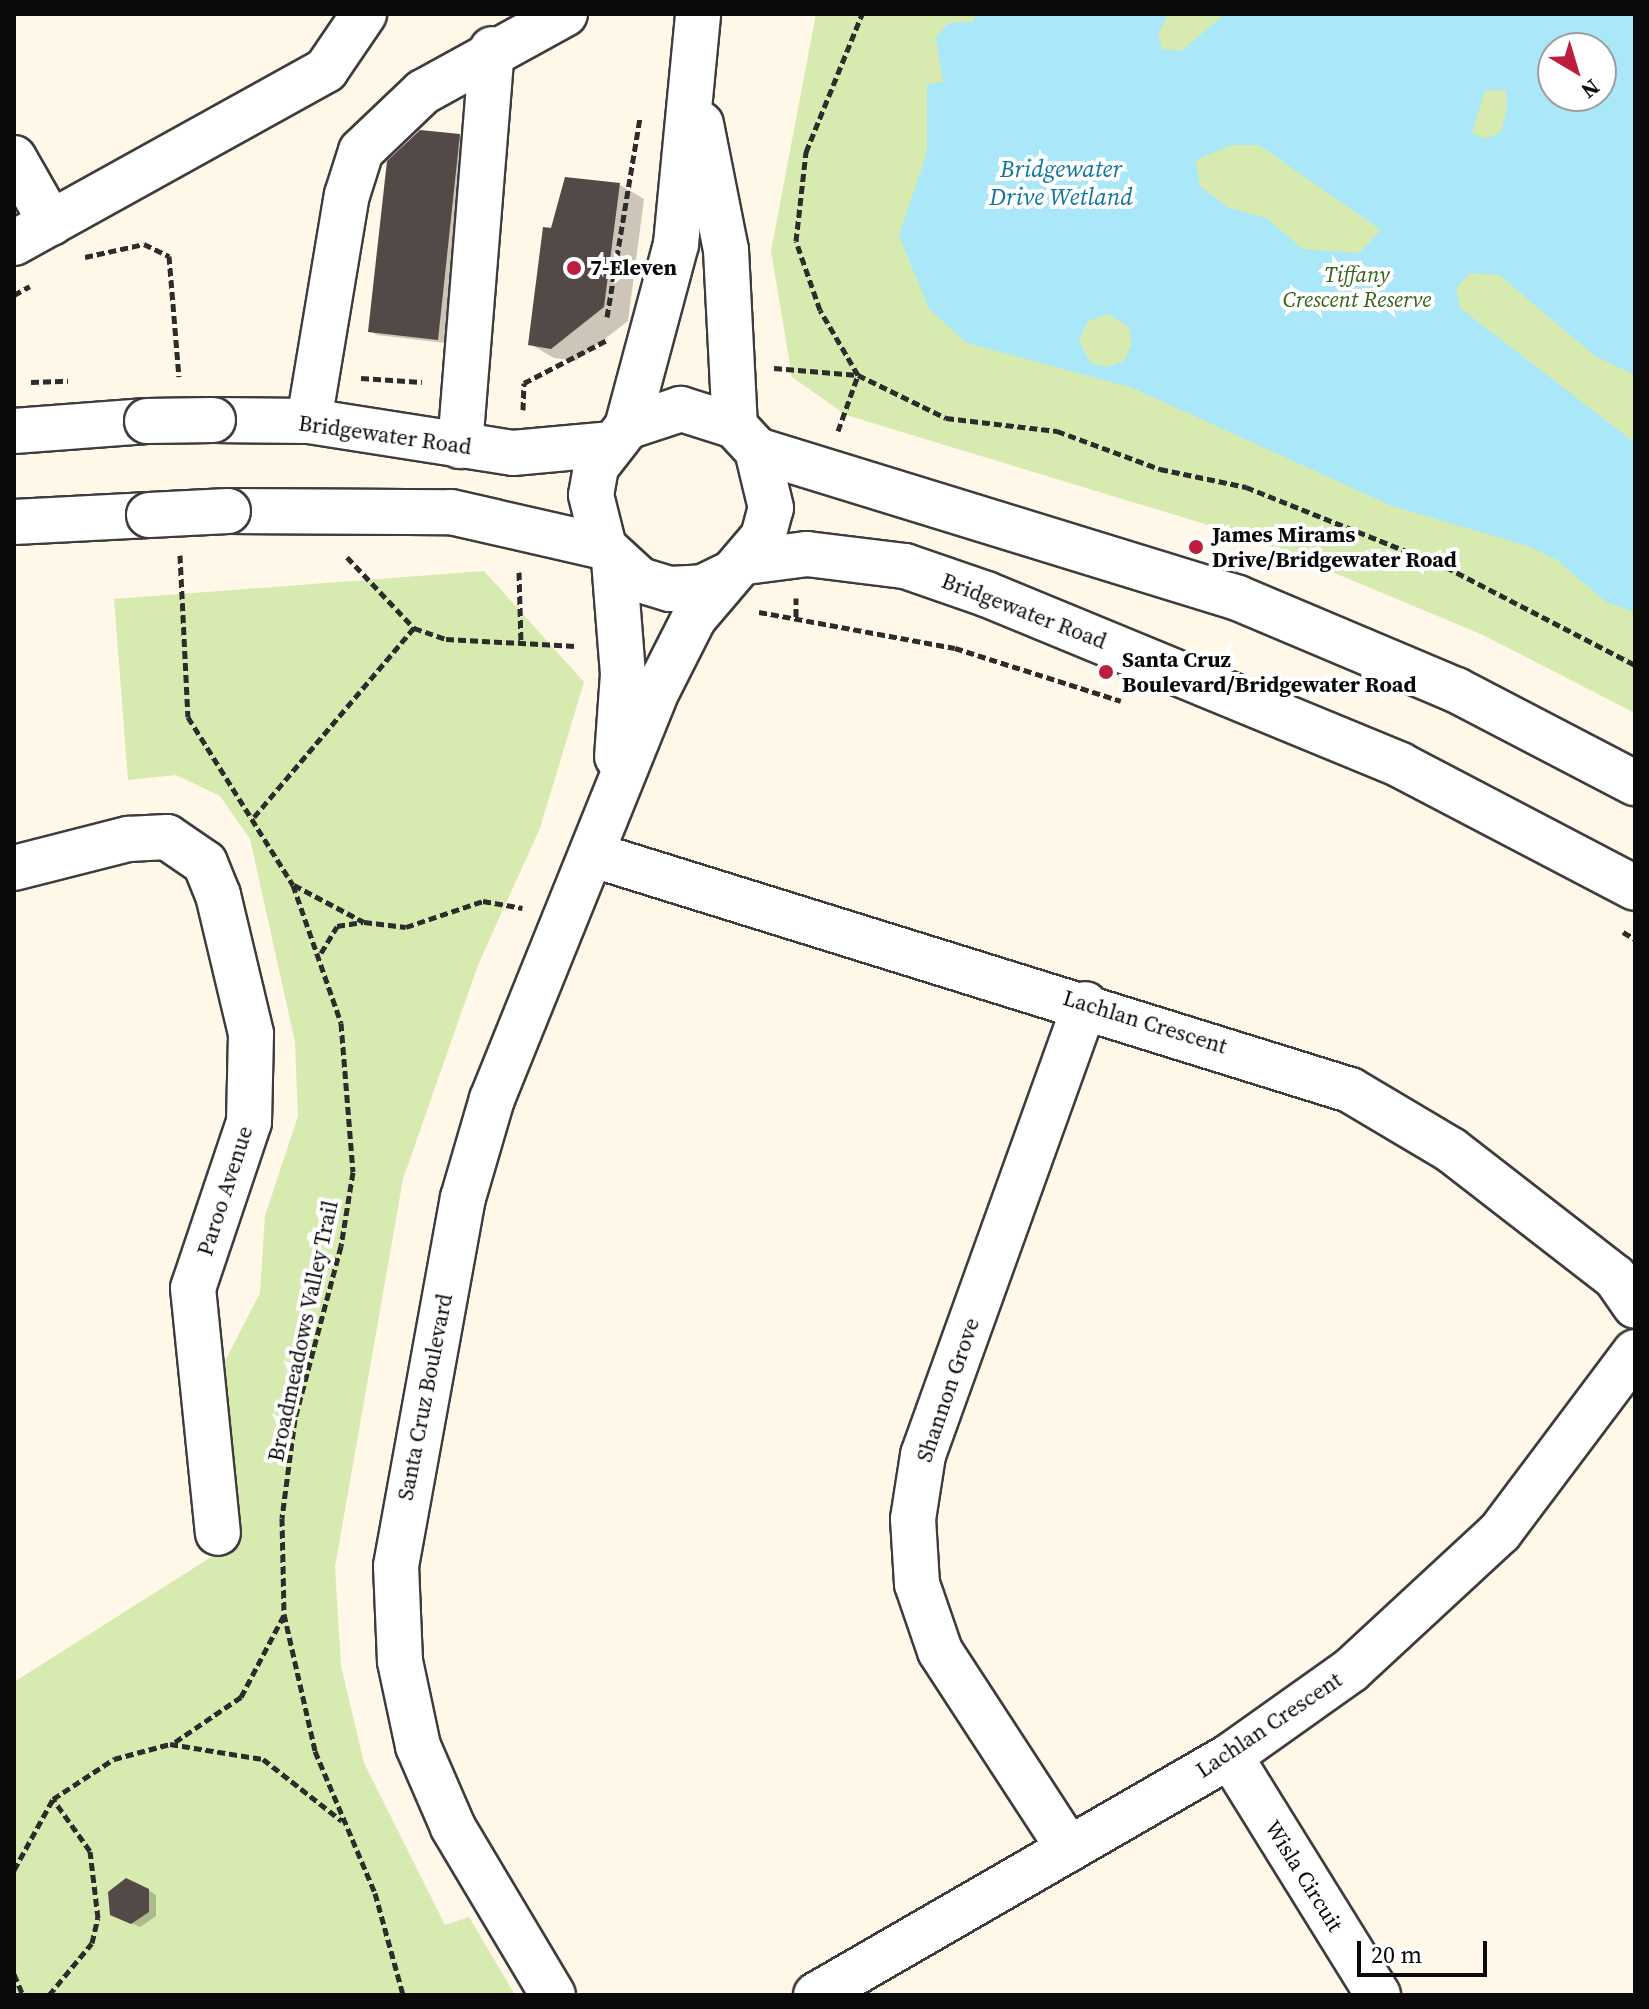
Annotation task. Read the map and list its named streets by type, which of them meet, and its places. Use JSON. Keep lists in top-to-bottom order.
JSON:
{
  "streets": {
    "street": [
      "Bridgewater Road",
      "Lachlan Crescent",
      "Paroo Avenue",
      "Shannon Grove",
      "Santa Cruz Boulevard",
      "Wisla Circuit"
    ],
    "path": ["Broadmeadows Valley Trail"]
  },
  "crossings": [
    ["Bridgewater Road", "Santa Cruz Boulevard"],
    ["Lachlan Crescent", "Shannon Grove"],
    ["Lachlan Crescent", "Santa Cruz Boulevard"],
    ["Lachlan Crescent", "Wisla Circuit"]
  ],
  "water": ["Bridgewater Drive Wetland"],
  "parks": ["Tiffany Crescent Reserve"],
  "places": ["7-Eleven", "James Mirams Drive/Bridgewater Road", "Santa Cruz Boulevard/Bridgewater Road"],
  "scale_bar": "20 m",
  "north": "bottom right"
}
